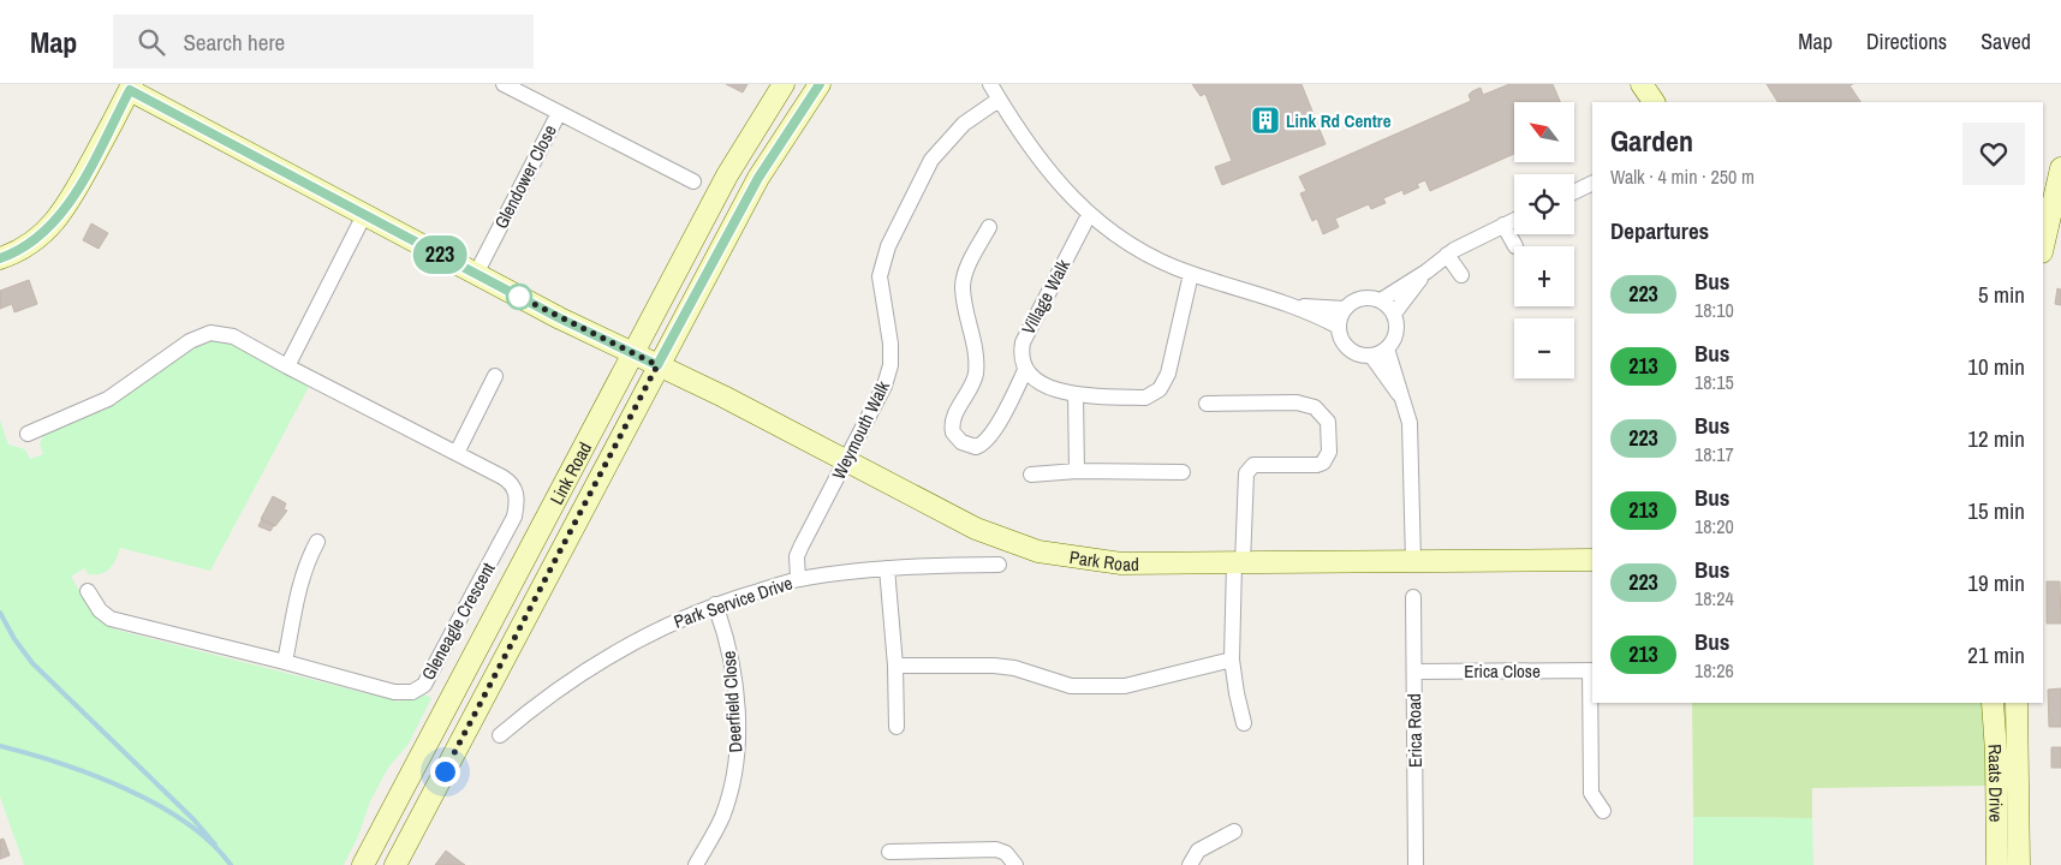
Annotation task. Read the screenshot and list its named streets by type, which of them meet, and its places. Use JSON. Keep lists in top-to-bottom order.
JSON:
{
  "streets": {
    "street": [
      "Glendower Close",
      "Village Walk",
      "Weymouth Walk",
      "Link Road",
      "Park Road",
      "Park Service Drive",
      "Gleneagle Crescent",
      "Erica Close",
      "Deerfield Close",
      "Erica Road",
      "Raats Drive"
    ]
  },
  "crossings": [
    ["Glendower Close", "Park Road"],
    ["Weymouth Walk", "Park Road"],
    ["Weymouth Walk", "Park Service Drive"],
    ["Link Road", "Park Road"],
    ["Park Service Drive", "Deerfield Close"],
    ["Erica Close", "Erica Road"]
  ],
  "places": {
    "building": ["Link Rd Centre"]
  },
  "lines": ["bus line 223"],
  "north": "top left",
  "page": {
    "header": "Map",
    "search": "Search here",
    "nav": ["Map", "Directions", "Saved"],
    "on_map": "223",
    "map_buttons": ["+", "−"],
    "heading": [
      ["Garden", "Walk · 4 min · 250 m"],
      "Departures"
    ],
    "list": [
      {
        "mark": "223",
        "name": "Bus",
        "note": "18:10",
        "value": "5 min"
      },
      {
        "mark": "213",
        "name": "Bus",
        "note": "18:15",
        "value": "10 min"
      },
      {
        "mark": "223",
        "name": "Bus",
        "note": "18:17",
        "value": "12 min"
      },
      {
        "mark": "213",
        "name": "Bus",
        "note": "18:20",
        "value": "15 min"
      },
      {
        "mark": "223",
        "name": "Bus",
        "note": "18:24",
        "value": "19 min"
      },
      {
        "mark": "213",
        "name": "Bus",
        "note": "18:26",
        "value": "21 min"
      }
    ]
  }
}
